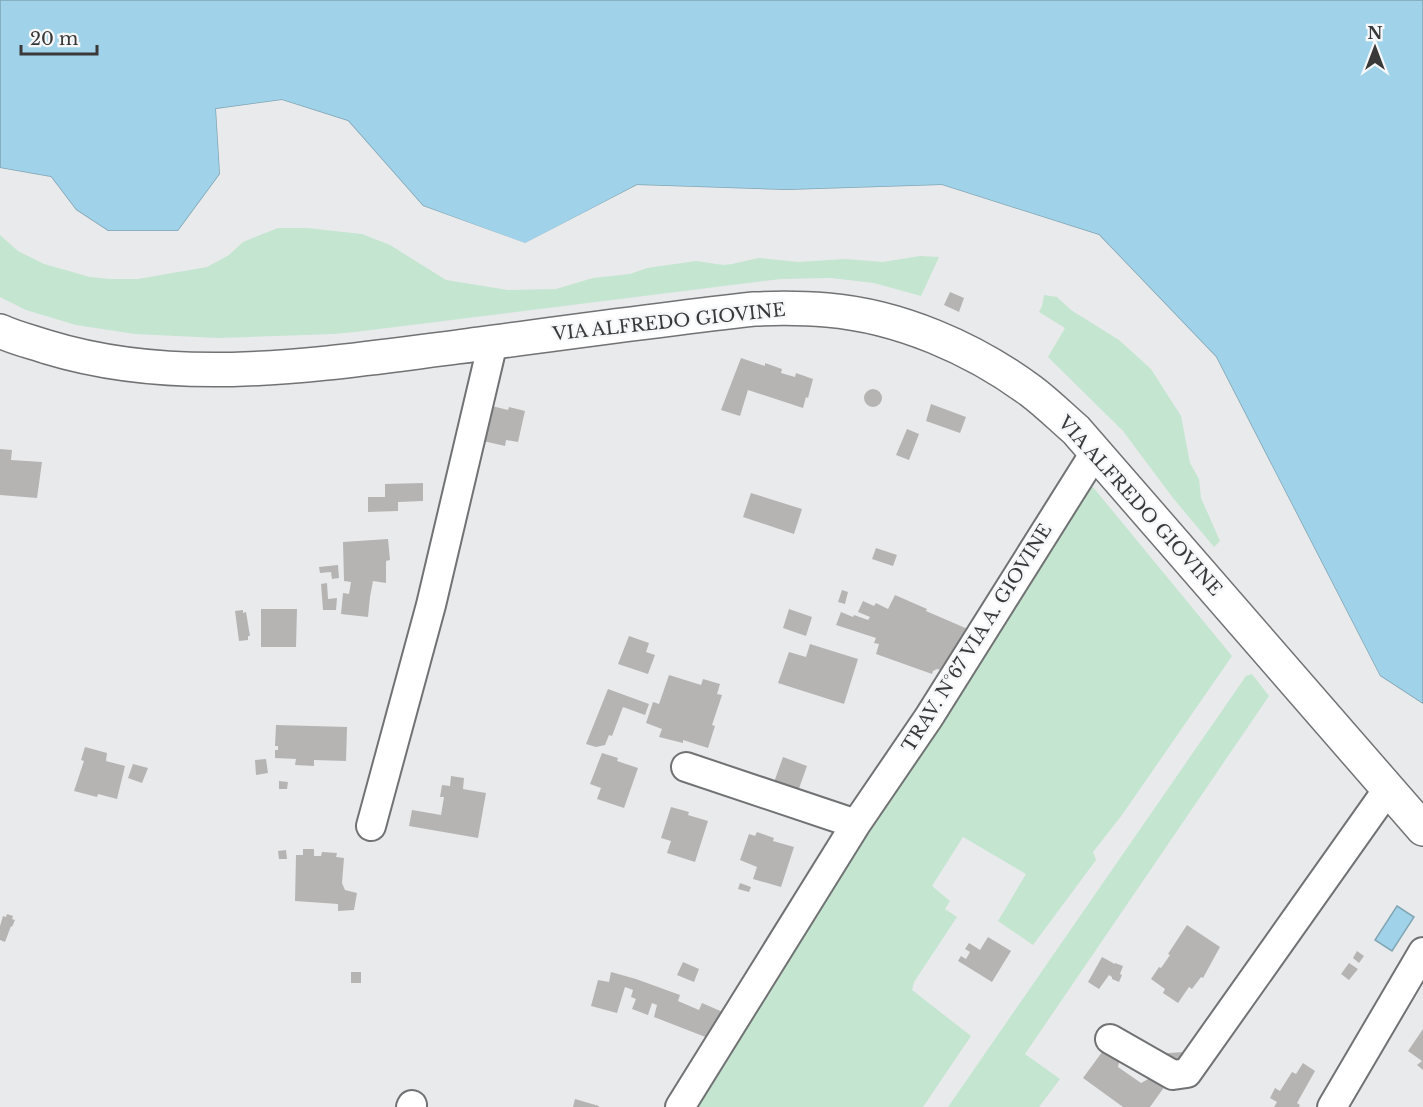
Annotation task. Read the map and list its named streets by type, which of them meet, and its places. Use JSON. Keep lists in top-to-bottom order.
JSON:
{
  "streets": {
    "main road": ["VIA ALFREDO GIOVINE"],
    "street": ["TRAV. N°67 VIA A. GIOVINE"]
  },
  "crossings": [
    ["VIA ALFREDO GIOVINE", "TRAV. N°67 VIA A. GIOVINE"]
  ],
  "scale_bar": "20 m",
  "north": "top"
}
